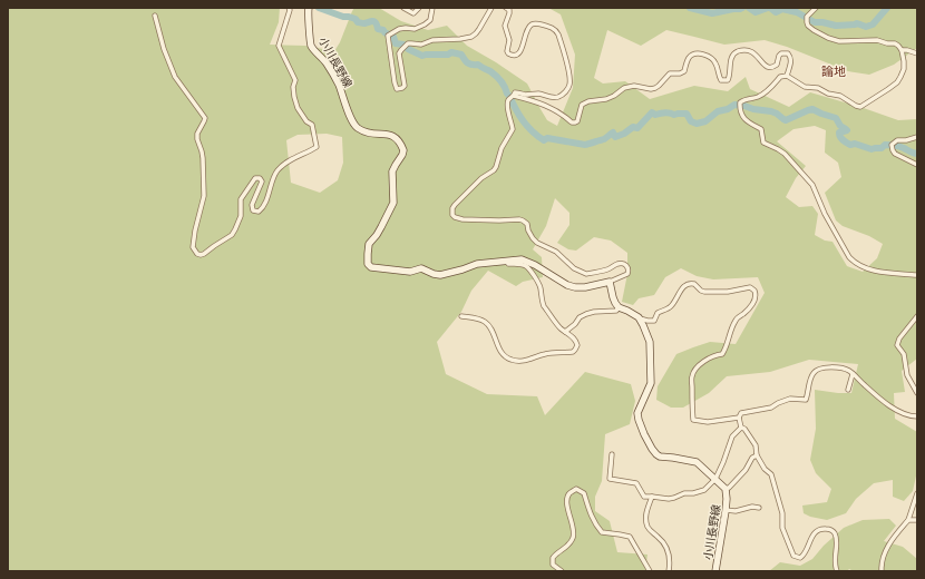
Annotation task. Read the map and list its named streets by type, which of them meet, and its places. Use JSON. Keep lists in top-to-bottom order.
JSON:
{
  "streets": {
    "main road": ["小川長野線"]
  },
  "districts": ["論地"]
}
